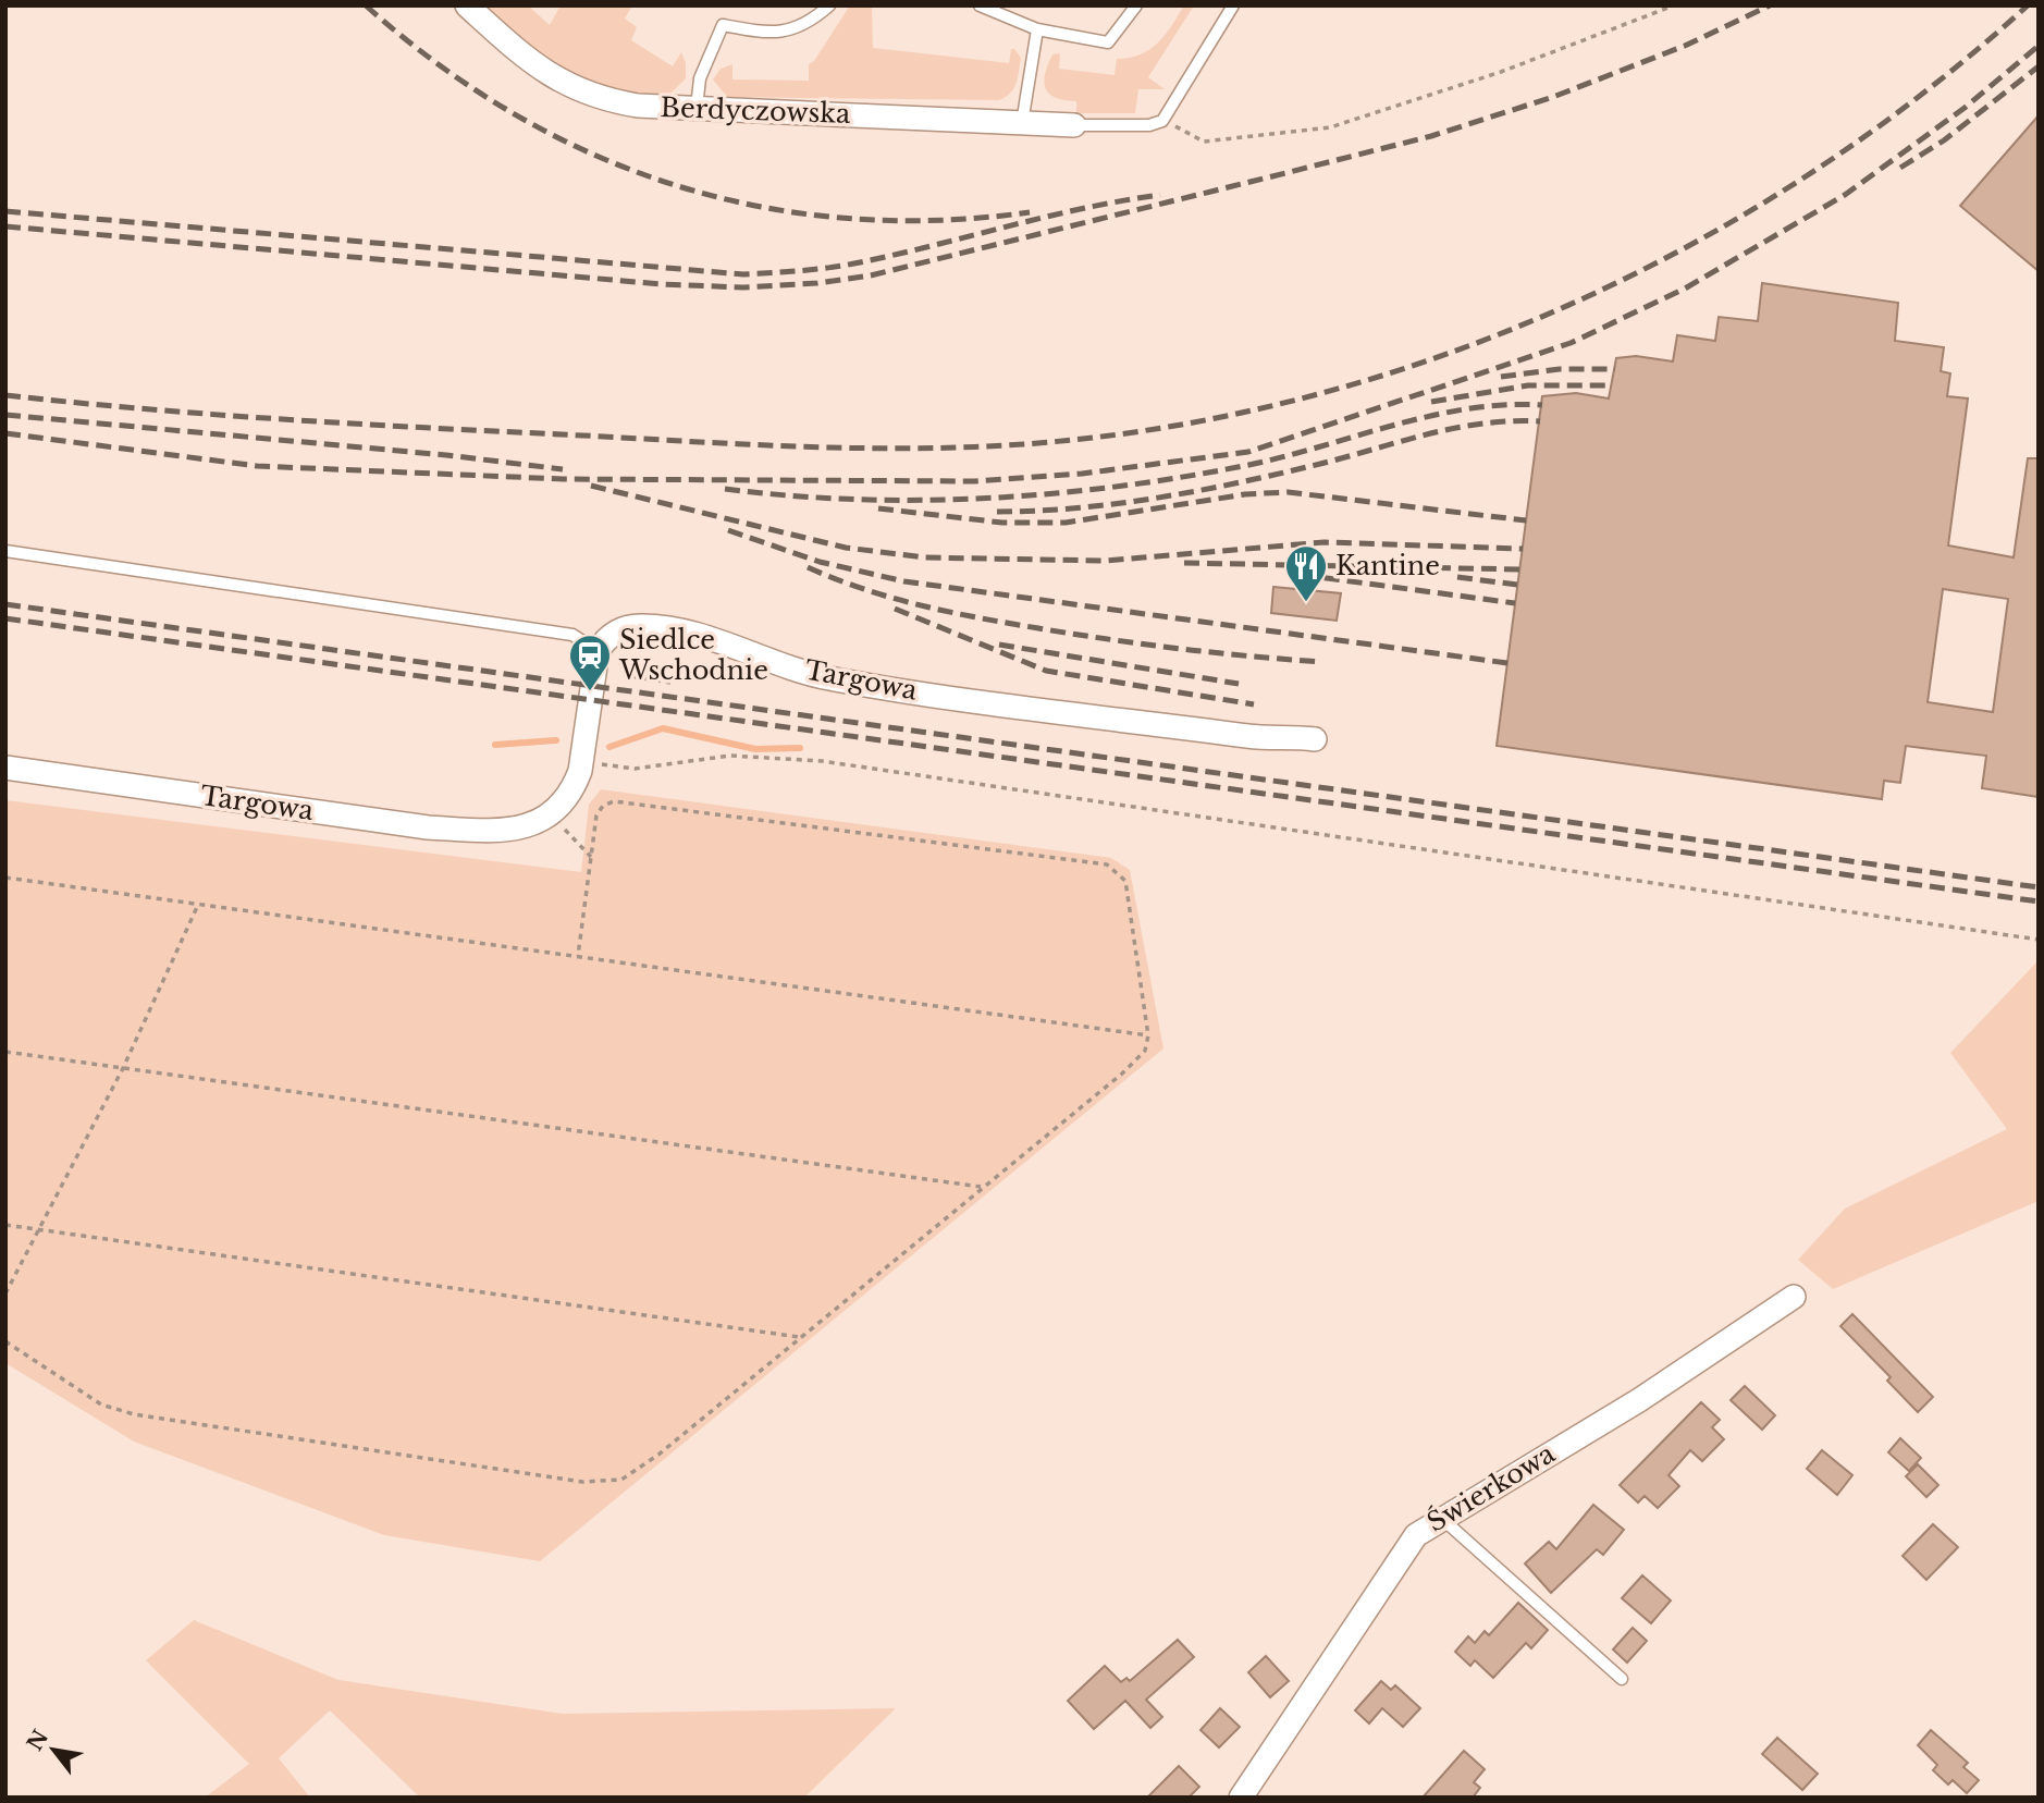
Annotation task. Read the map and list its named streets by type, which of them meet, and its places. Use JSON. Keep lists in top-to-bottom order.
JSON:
{
  "streets": {
    "street": ["Berdyczowska", "Targowa", "Świerkowa"]
  },
  "places": {
    "restaurant": ["Kantine"],
    "station": ["Siedlce Wschodnie"]
  },
  "north": "top left"
}
